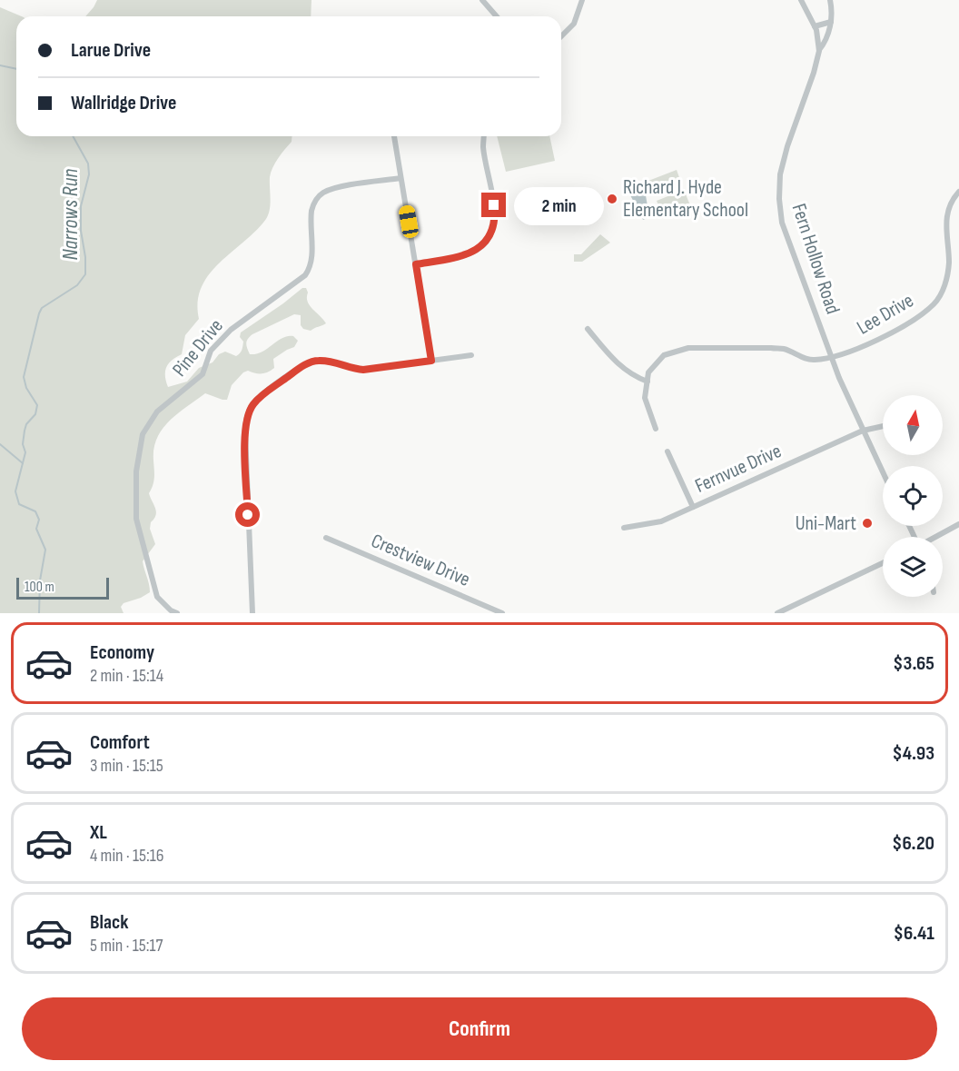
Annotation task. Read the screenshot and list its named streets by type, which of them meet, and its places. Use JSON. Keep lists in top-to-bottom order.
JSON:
{
  "streets": {
    "street": [
      "Fern Hollow Road",
      "Lee Drive",
      "Pine Drive",
      "Fernvue Drive",
      "Crestview Drive"
    ]
  },
  "crossings": [
    ["Fern Hollow Road", "Lee Drive"],
    ["Fern Hollow Road", "Fernvue Drive"]
  ],
  "water": ["Narrows Run"],
  "places": ["Richard J. Hyde Elementary School", "Uni-Mart"],
  "scale_bar": "100 m",
  "north": "top",
  "page": {
    "banner": ["Larue Drive", "Wallridge Drive"],
    "bubble": "2 min",
    "scale": "100 m",
    "list": [
      {
        "name": "Economy",
        "note": "2 min · 15:14",
        "value": "$3.65"
      },
      {
        "name": "Comfort",
        "note": "3 min · 15:15",
        "value": "$4.93"
      },
      {
        "name": "XL",
        "note": "4 min · 15:16",
        "value": "$6.20"
      },
      {
        "name": "Black",
        "note": "5 min · 15:17",
        "value": "$6.41"
      }
    ],
    "buttons": "Confirm"
  }
}
